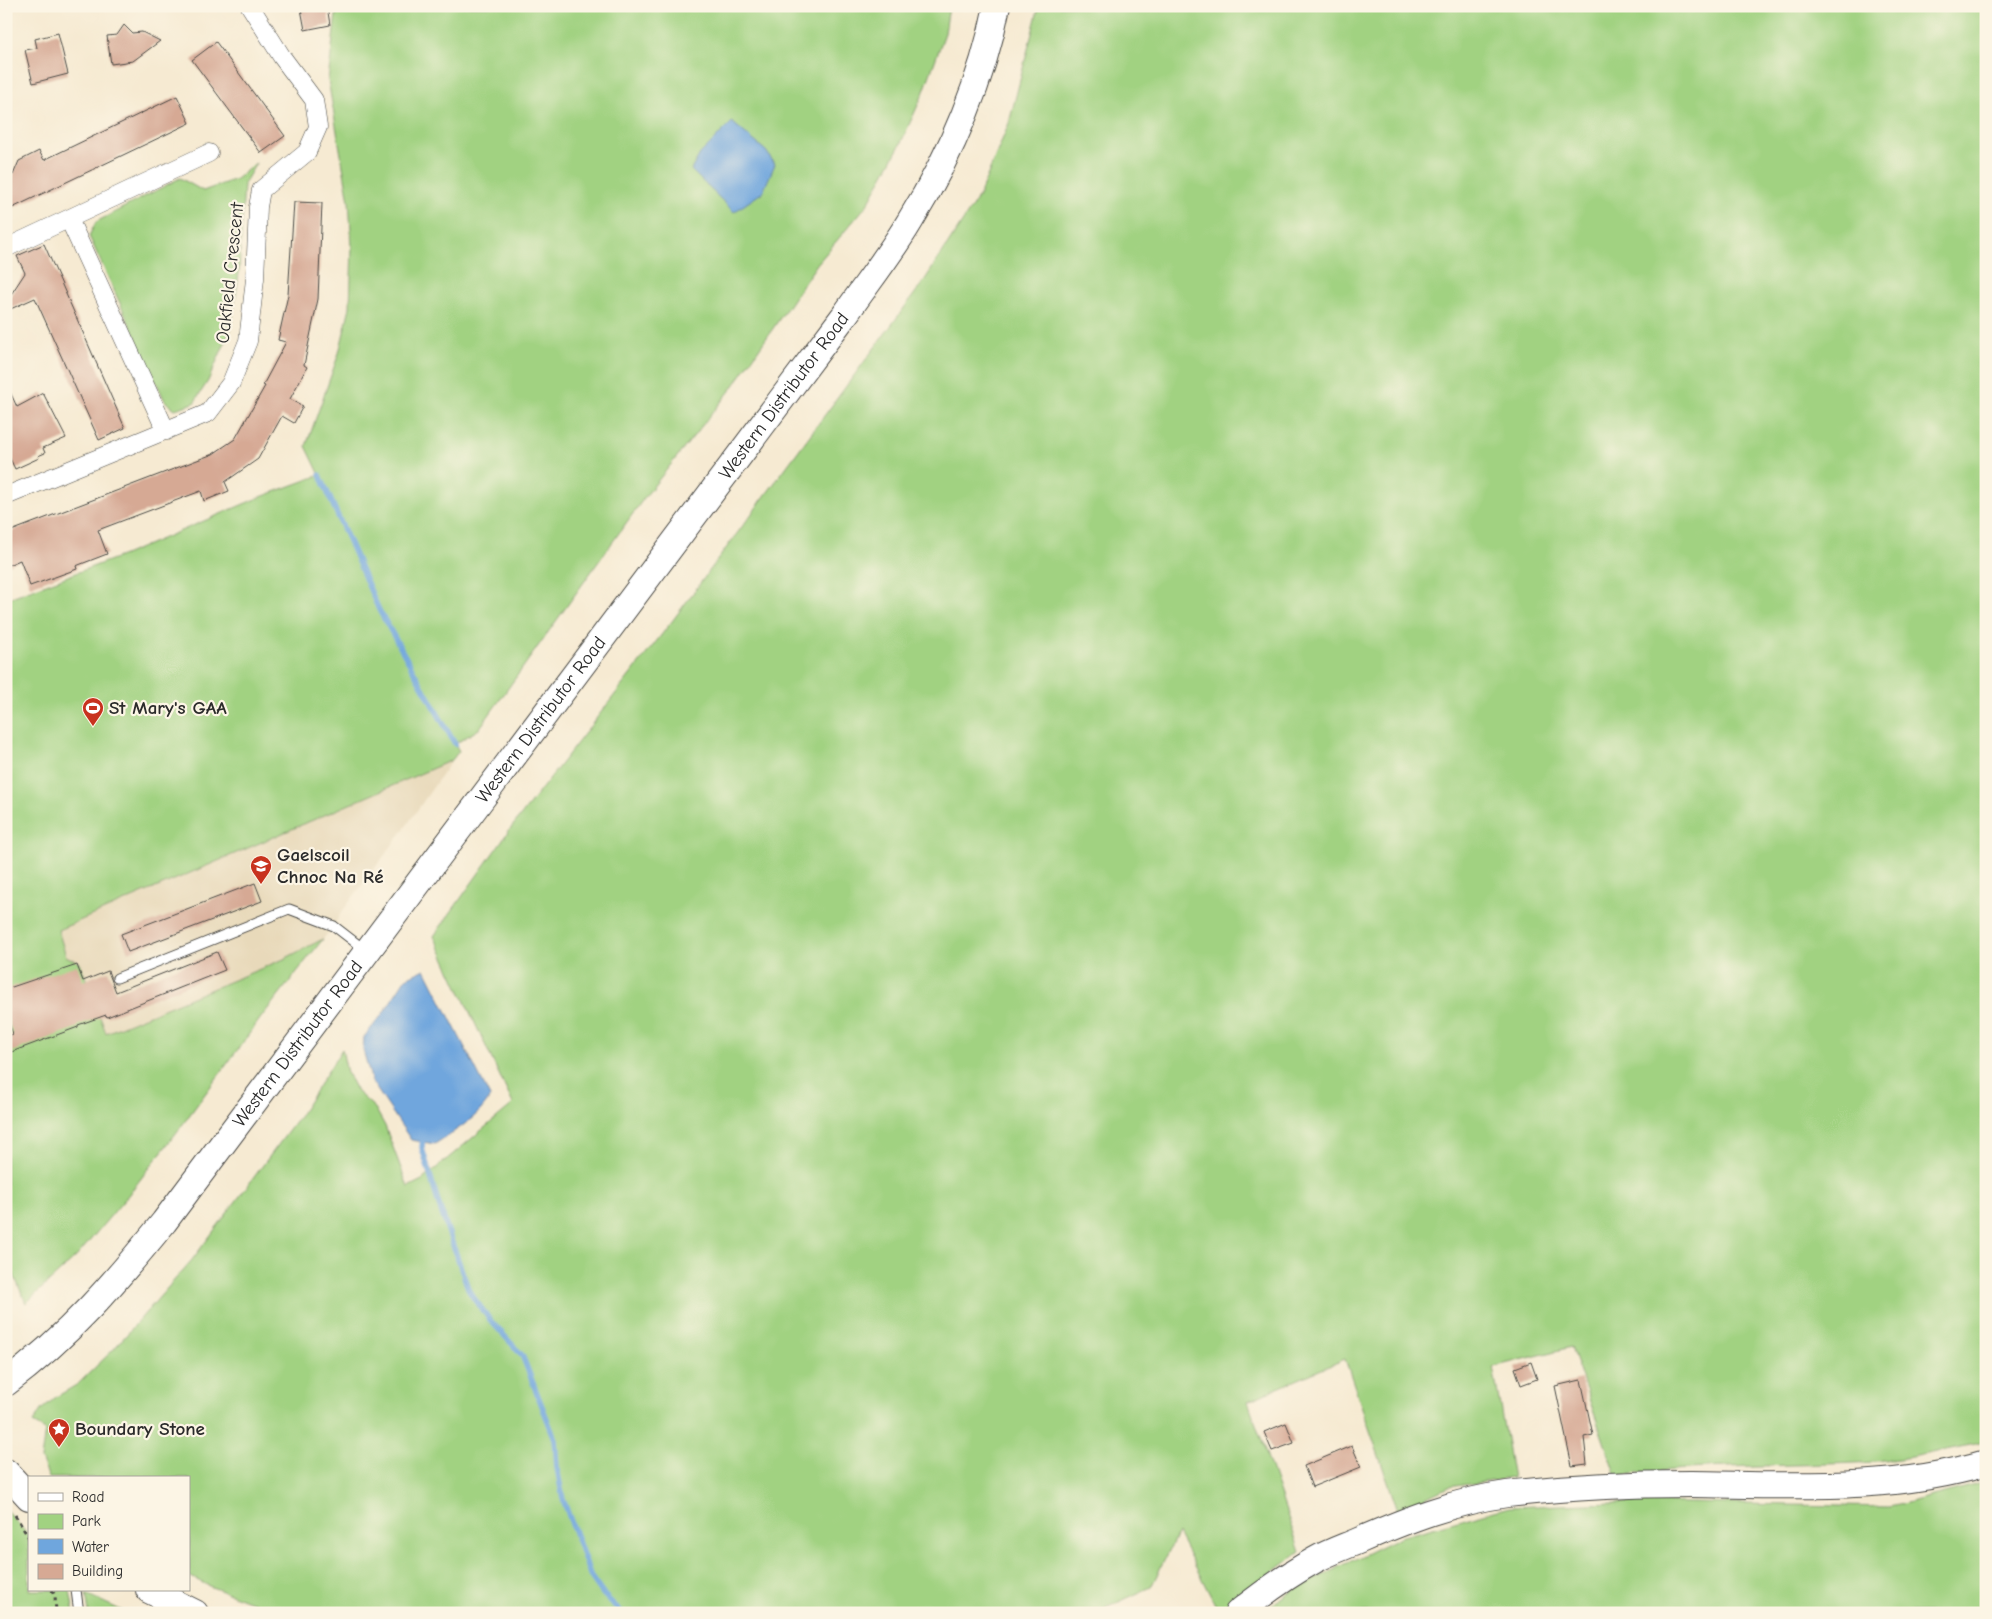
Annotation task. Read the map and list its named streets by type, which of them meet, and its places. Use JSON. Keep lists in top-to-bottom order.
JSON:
{
  "streets": {
    "main road": ["Western Distributor Road"],
    "street": ["Oakfield Crescent"]
  },
  "places": {
    "sports": ["St Mary's GAA"],
    "school or university": ["Gaelscoil Chnoc Na Ré"],
    "place": ["Boundary Stone"]
  },
  "legend": [
    "Road",
    "Park",
    "Water",
    "Building"
  ]
}
